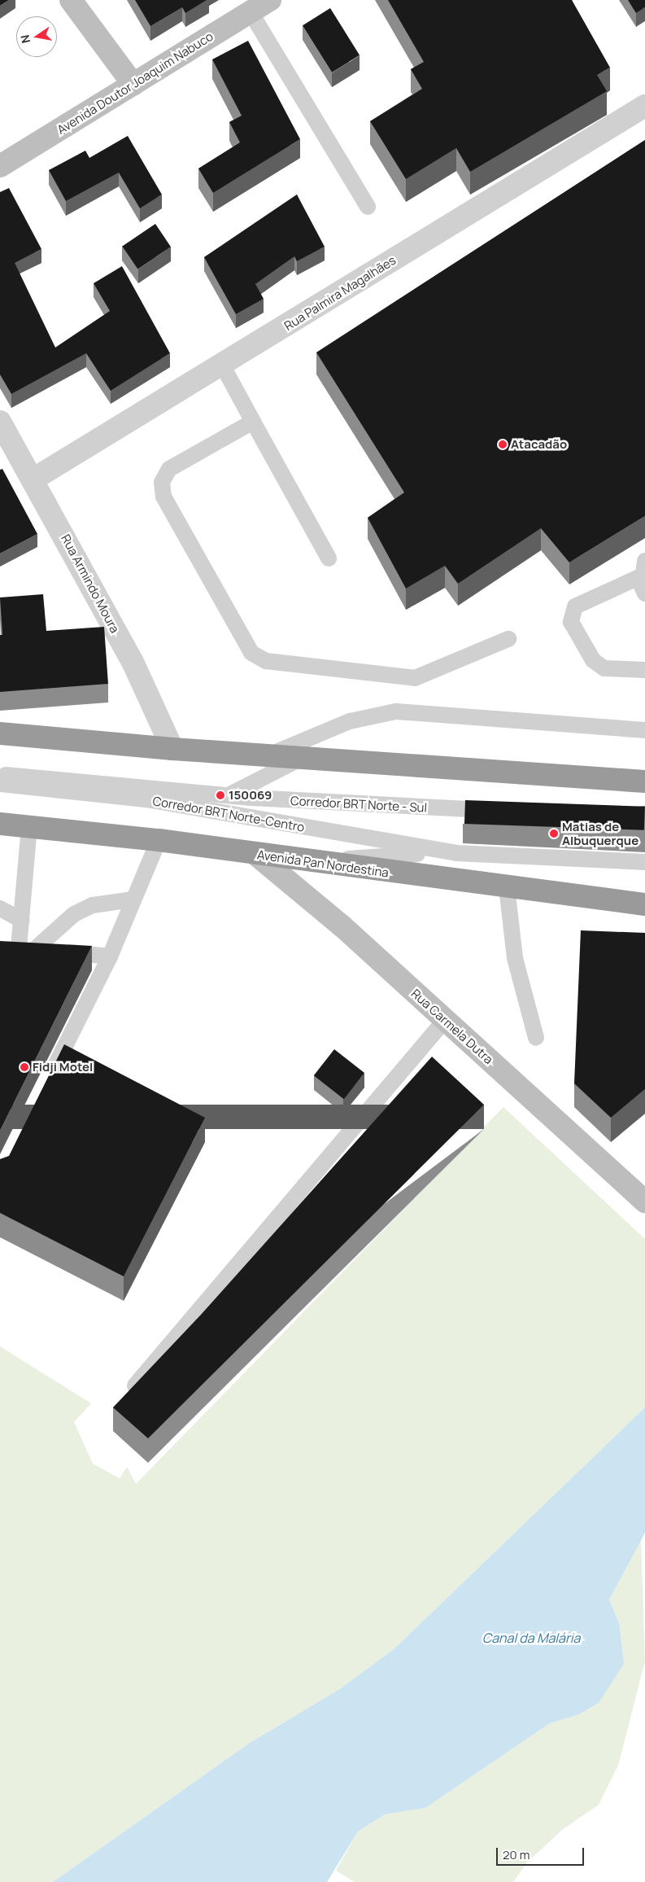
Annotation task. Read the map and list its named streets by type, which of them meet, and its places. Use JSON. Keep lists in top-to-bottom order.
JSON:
{
  "streets": {
    "highway": ["Avenida Pan Nordestina"],
    "street": [
      "Avenida Doutor Joaquim Nabuco",
      "Rua Palmira Magalhães",
      "Rua Armindo Moura",
      "Rua Carmela Dutra"
    ],
    "lane": ["Corredor BRT Norte - Sul", "Corredor BRT Norte-Centro"]
  },
  "crossings": [
    ["Rua Palmira Magalhães", "Rua Armindo Moura"],
    ["Corredor BRT Norte-Centro", "Avenida Pan Nordestina"],
    ["Avenida Pan Nordestina", "Rua Carmela Dutra"]
  ],
  "water": ["Canal da Malária"],
  "places": [
    "Atacadão",
    "150069",
    "Matias de Albuquerque",
    "Fidji Motel"
  ],
  "scale_bar": "20 m",
  "north": "left"
}
